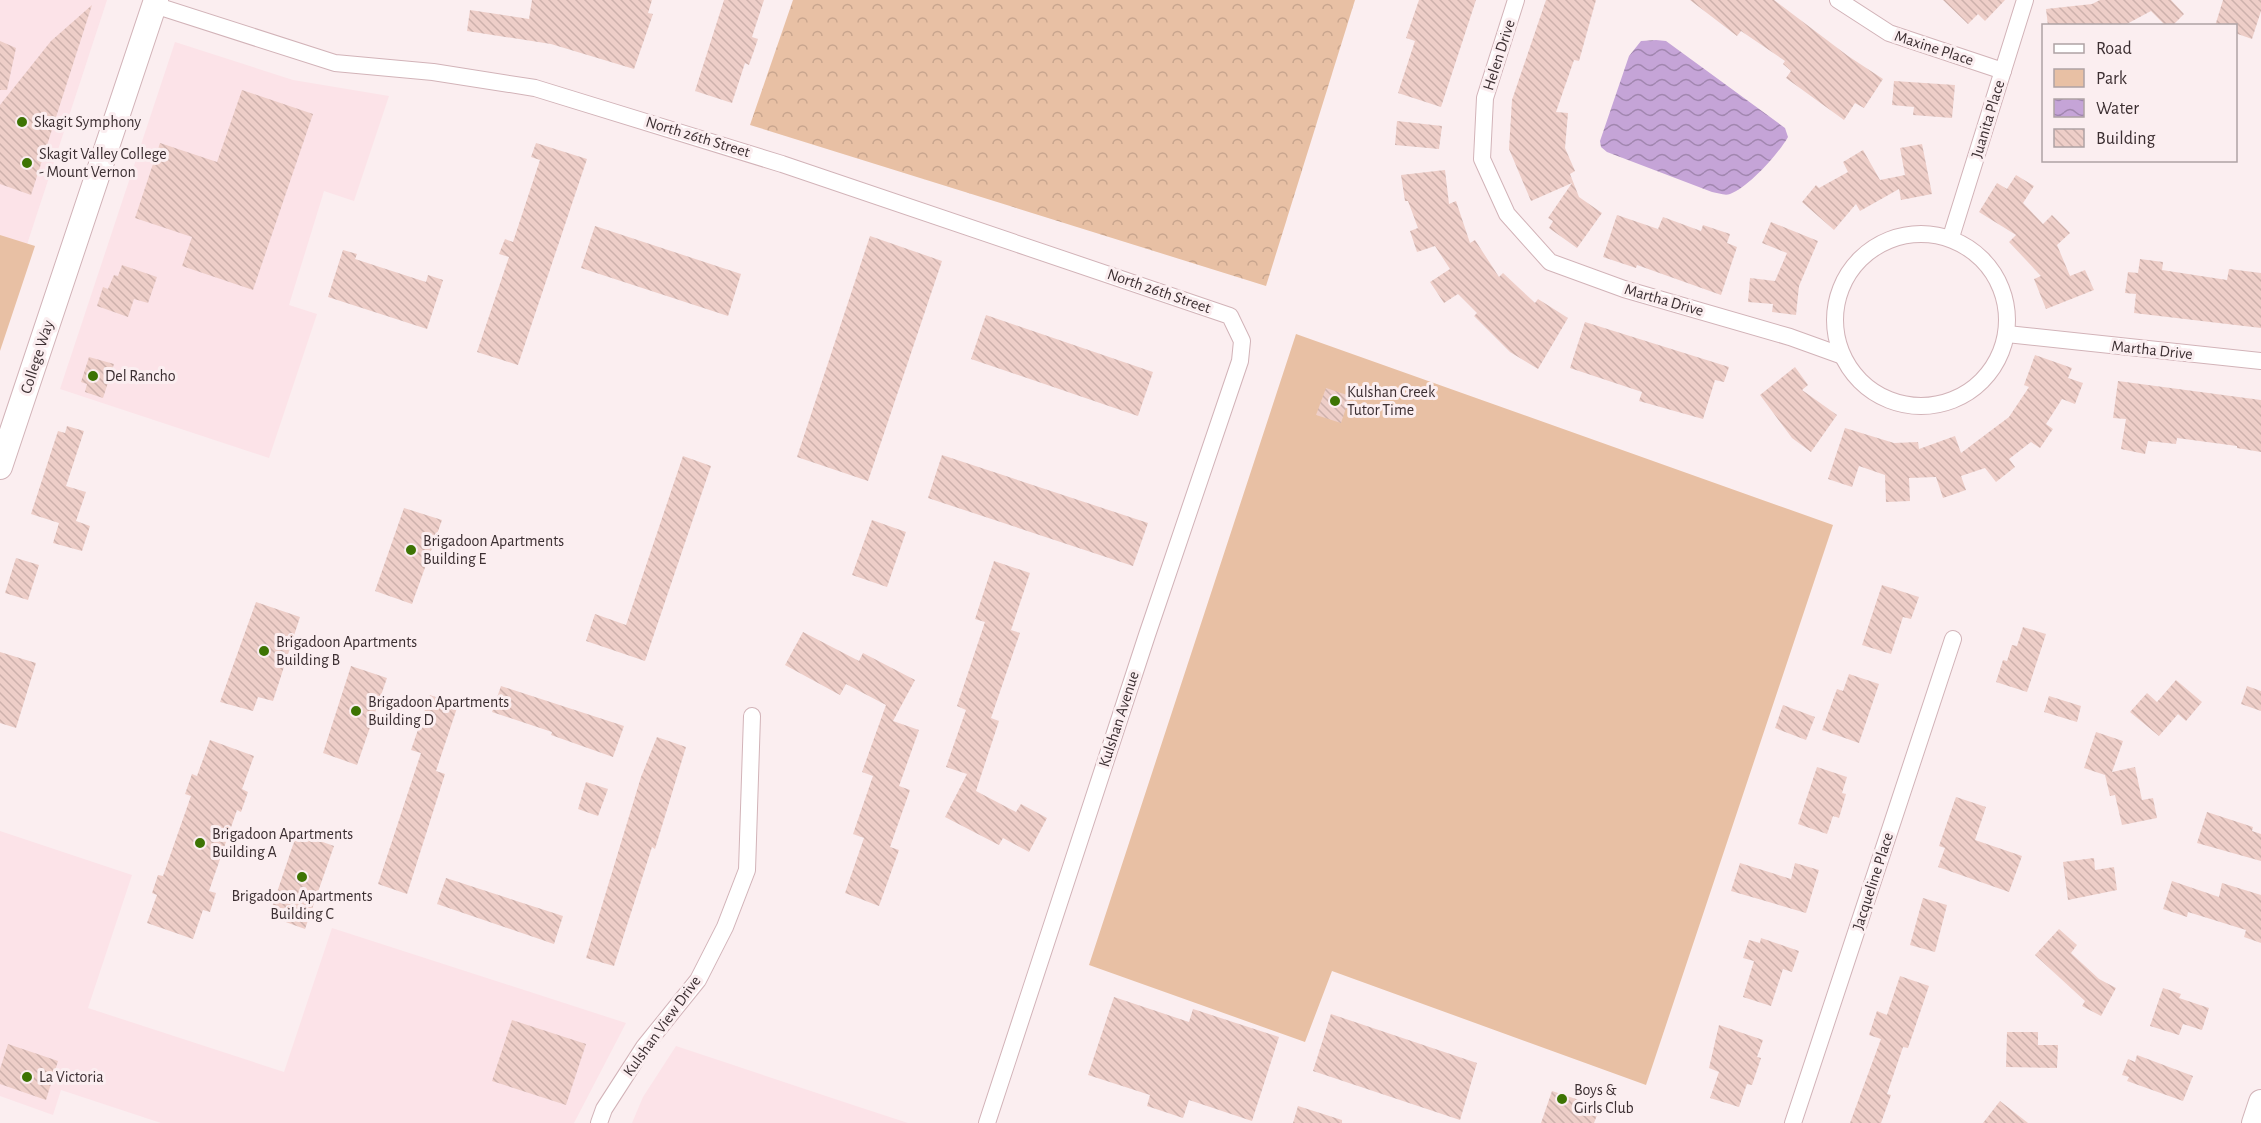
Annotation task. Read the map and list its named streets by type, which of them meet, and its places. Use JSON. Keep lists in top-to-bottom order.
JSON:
{
  "streets": {
    "main road": ["College Way"],
    "street": [
      "Maxine Place",
      "Helen Drive",
      "Juanita Place",
      "North 26th Street",
      "Martha Drive",
      "Kulshan Avenue",
      "Jacqueline Place",
      "Kulshan View Drive"
    ]
  },
  "crossings": [
    ["Maxine Place", "Juanita Place"],
    ["Helen Drive", "Martha Drive"],
    ["Juanita Place", "Martha Drive"],
    ["North 26th Street", "College Way"],
    ["North 26th Street", "Kulshan Avenue"]
  ],
  "places": [
    "Skagit Symphony",
    "Skagit Valley College - Mount Vernon",
    "Del Rancho",
    "Kulshan Creek Tutor Time",
    "Brigadoon Apartments Building E",
    "Brigadoon Apartments Building B",
    "Brigadoon Apartments Building D",
    "Brigadoon Apartments Building A",
    "Brigadoon Apartments Building C",
    "La Victoria",
    "Boys & Girls Club"
  ],
  "legend": [
    "Road",
    "Park",
    "Water",
    "Building"
  ]
}
